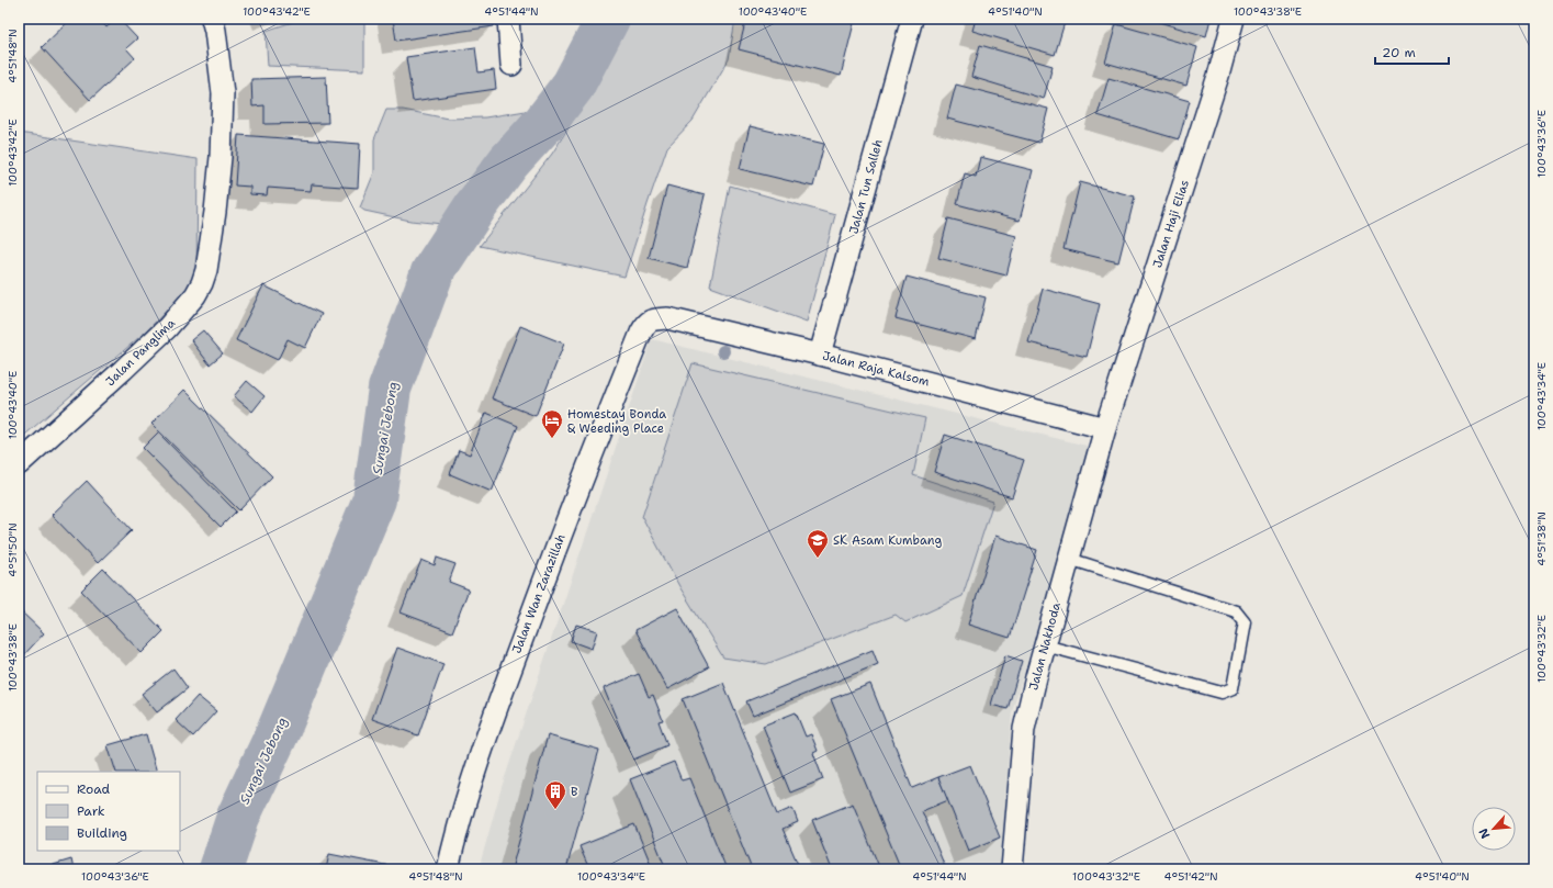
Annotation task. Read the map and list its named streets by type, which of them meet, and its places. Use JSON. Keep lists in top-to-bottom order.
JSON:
{
  "streets": {
    "street": [
      "Jalan Tun Salleh",
      "Jalan Haji Elias",
      "Jalan Panglima",
      "Jalan Raja Kalsom",
      "Jalan Wan Zarazillah",
      "Jalan Nakhoda"
    ]
  },
  "crossings": [
    ["Jalan Tun Salleh", "Jalan Raja Kalsom"],
    ["Jalan Haji Elias", "Jalan Raja Kalsom"],
    ["Jalan Haji Elias", "Jalan Nakhoda"],
    ["Jalan Raja Kalsom", "Jalan Wan Zarazillah"],
    ["Jalan Raja Kalsom", "Jalan Nakhoda"]
  ],
  "water": ["Sungai Jebong"],
  "places": {
    "hotel": ["Homestay Bonda & Weeding Place"],
    "school or university": ["SK Asam Kumbang"],
    "building": ["B"]
  },
  "legend": ["Road", "Park", "Building"],
  "scale_bar": "20 m",
  "north": "bottom left",
  "coordinates": [
    "100°43'42\"E",
    "4°51'44\"N",
    "100°43'40\"E",
    "4°51'40\"N",
    "100°43'38\"E",
    "4°51'48\"N",
    "100°43'36\"E",
    "100°43'34\"E",
    "4°51'38\"N",
    "4°51'50\"N",
    "100°43'32\"E",
    "4°51'42\"N"
  ]
}
